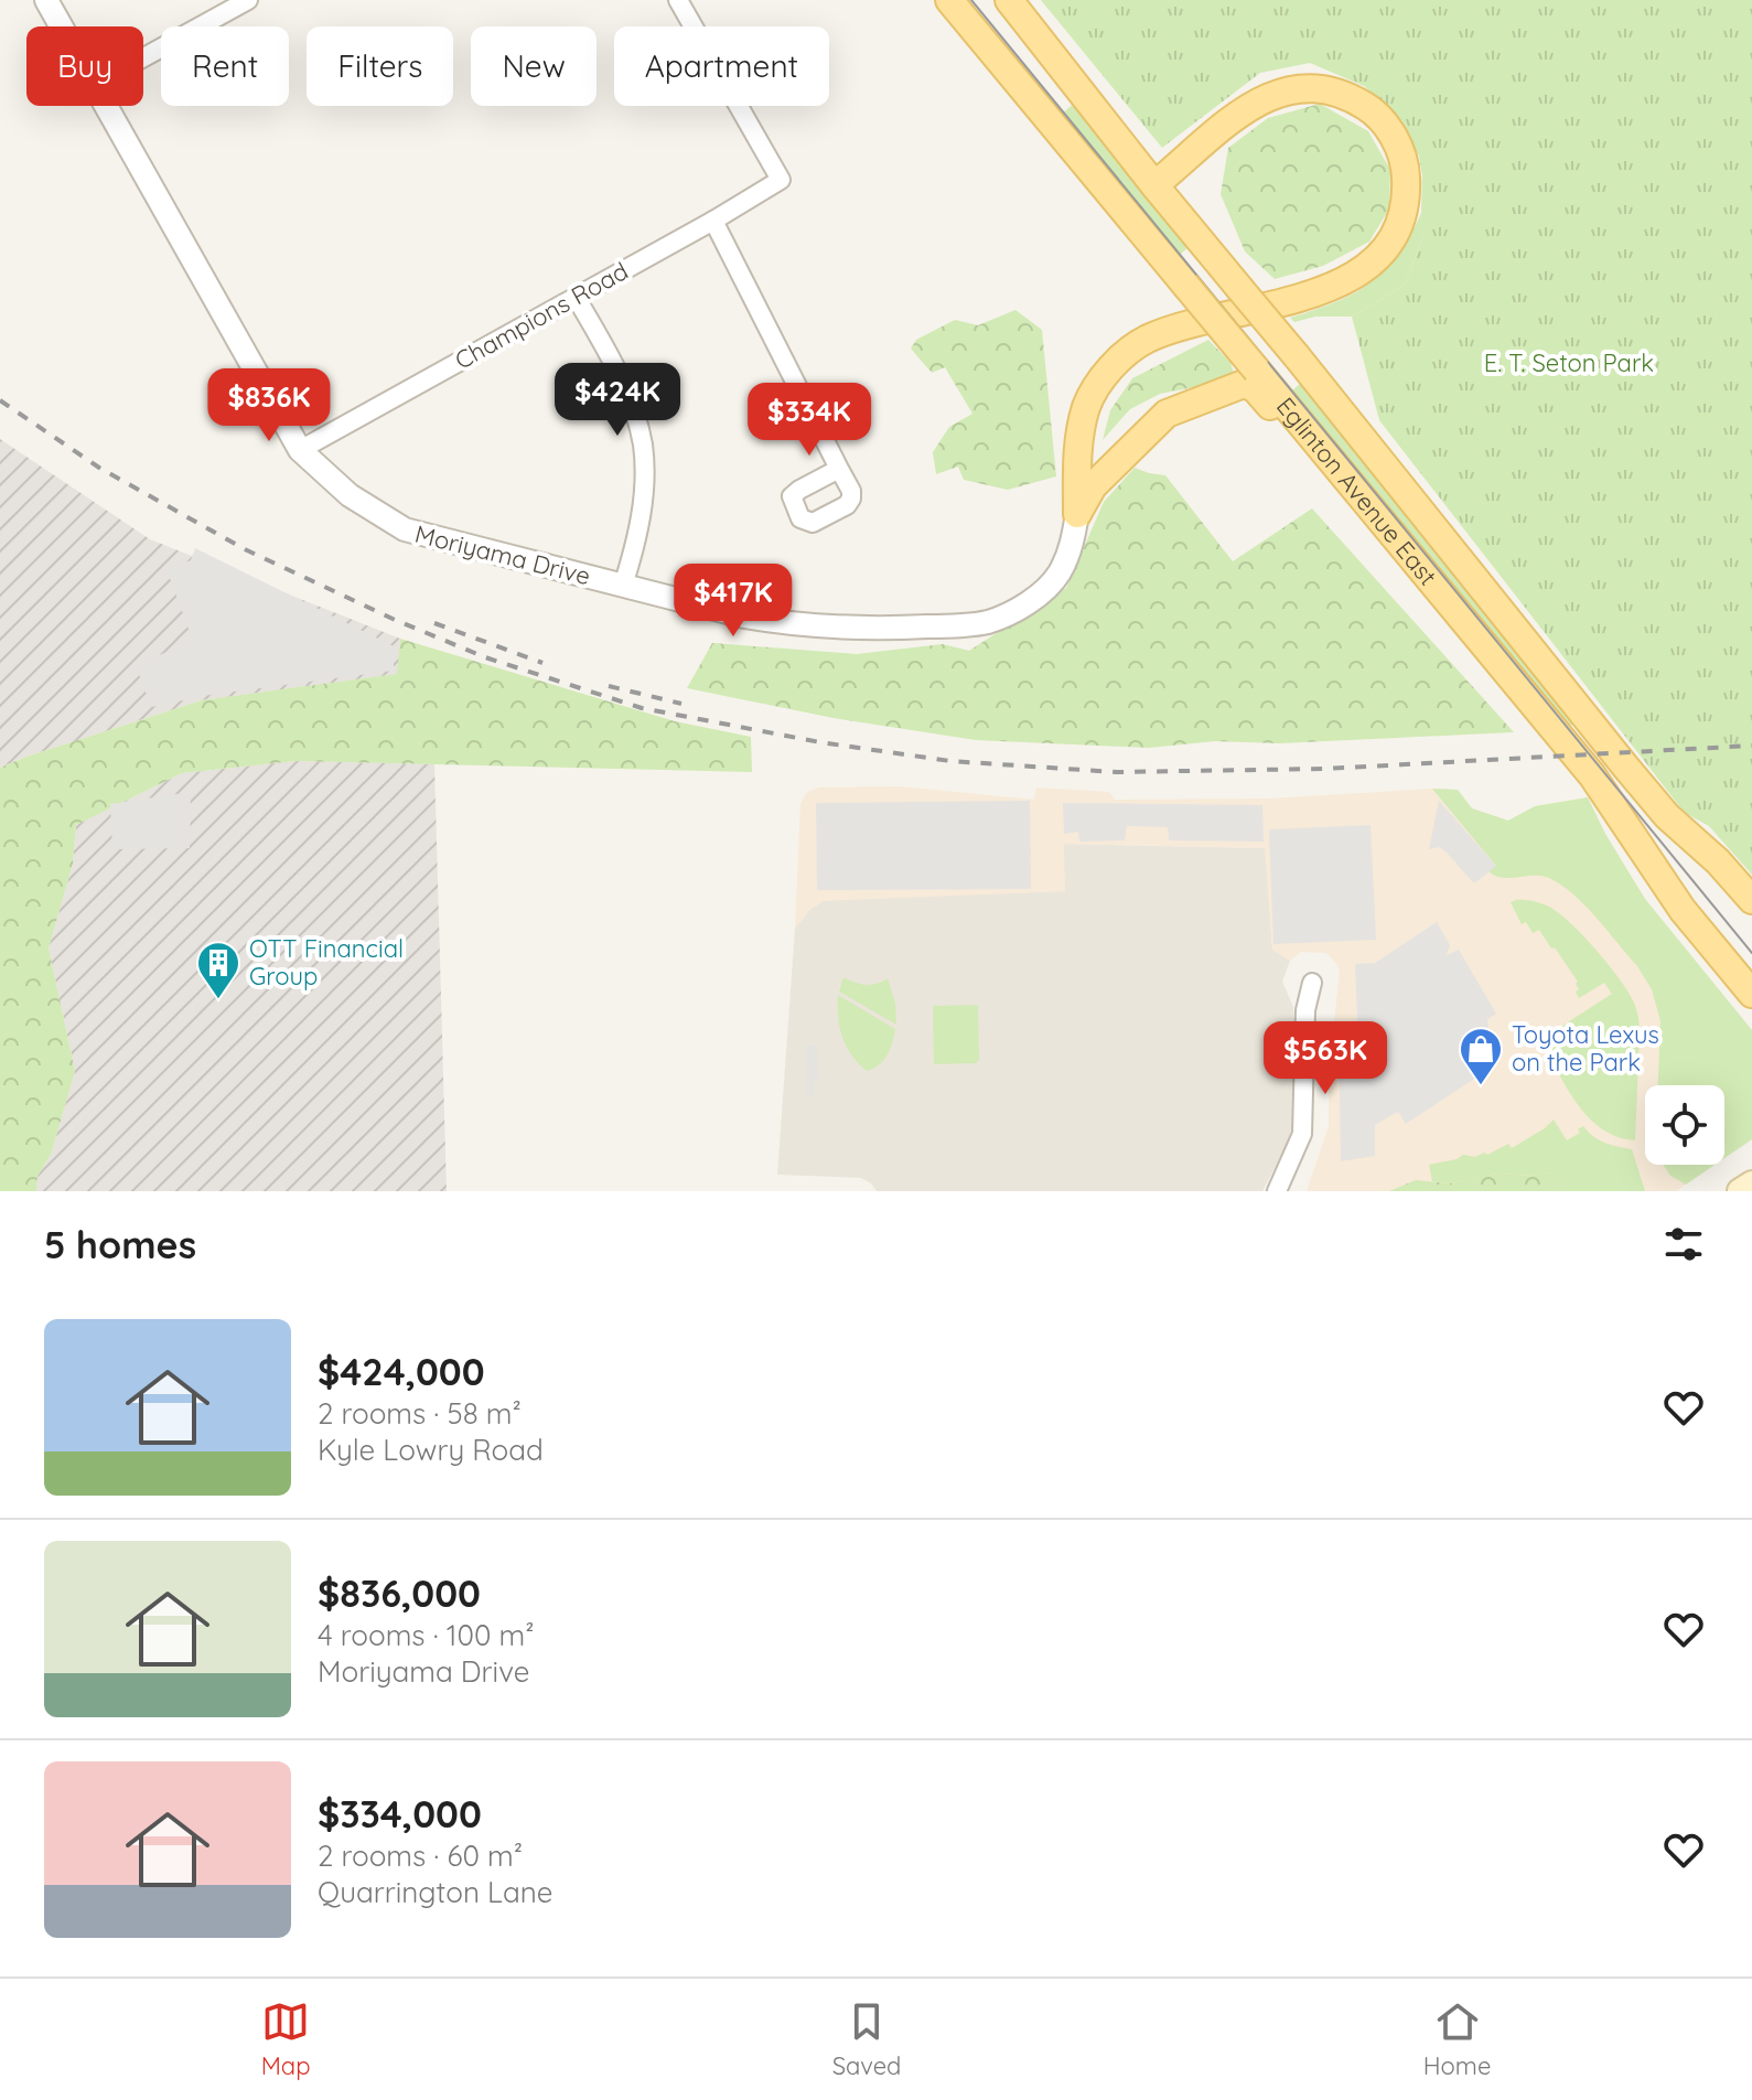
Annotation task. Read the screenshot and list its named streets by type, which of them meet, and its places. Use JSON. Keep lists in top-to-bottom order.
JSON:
{
  "streets": {
    "main road": ["Eglinton Avenue East"],
    "street": ["Champions Road", "Moriyama Drive"]
  },
  "crossings": [
    ["Champions Road", "Moriyama Drive"]
  ],
  "parks": ["E. T. Seton Park"],
  "places": {
    "building": ["OTT Financial Group"],
    "shop": ["Toyota Lexus on the Park"]
  },
  "page": {
    "chip": [
      "Buy",
      "Rent",
      "Filters",
      "New",
      "Apartment"
    ],
    "price": [
      "$424K",
      "$836K",
      "$334K",
      "$417K",
      "$563K"
    ],
    "heading": "5 homes",
    "list": [
      {
        "name": "$424,000",
        "note": "2 rooms · 58 m² · Kyle Lowry Road"
      },
      {
        "name": "$836,000",
        "note": "4 rooms · 100 m² · Moriyama Drive"
      },
      {
        "name": "$334,000",
        "note": "2 rooms · 60 m² · Quarrington Lane"
      }
    ],
    "tabs": ["Map", "Saved", "Home"]
  }
}
